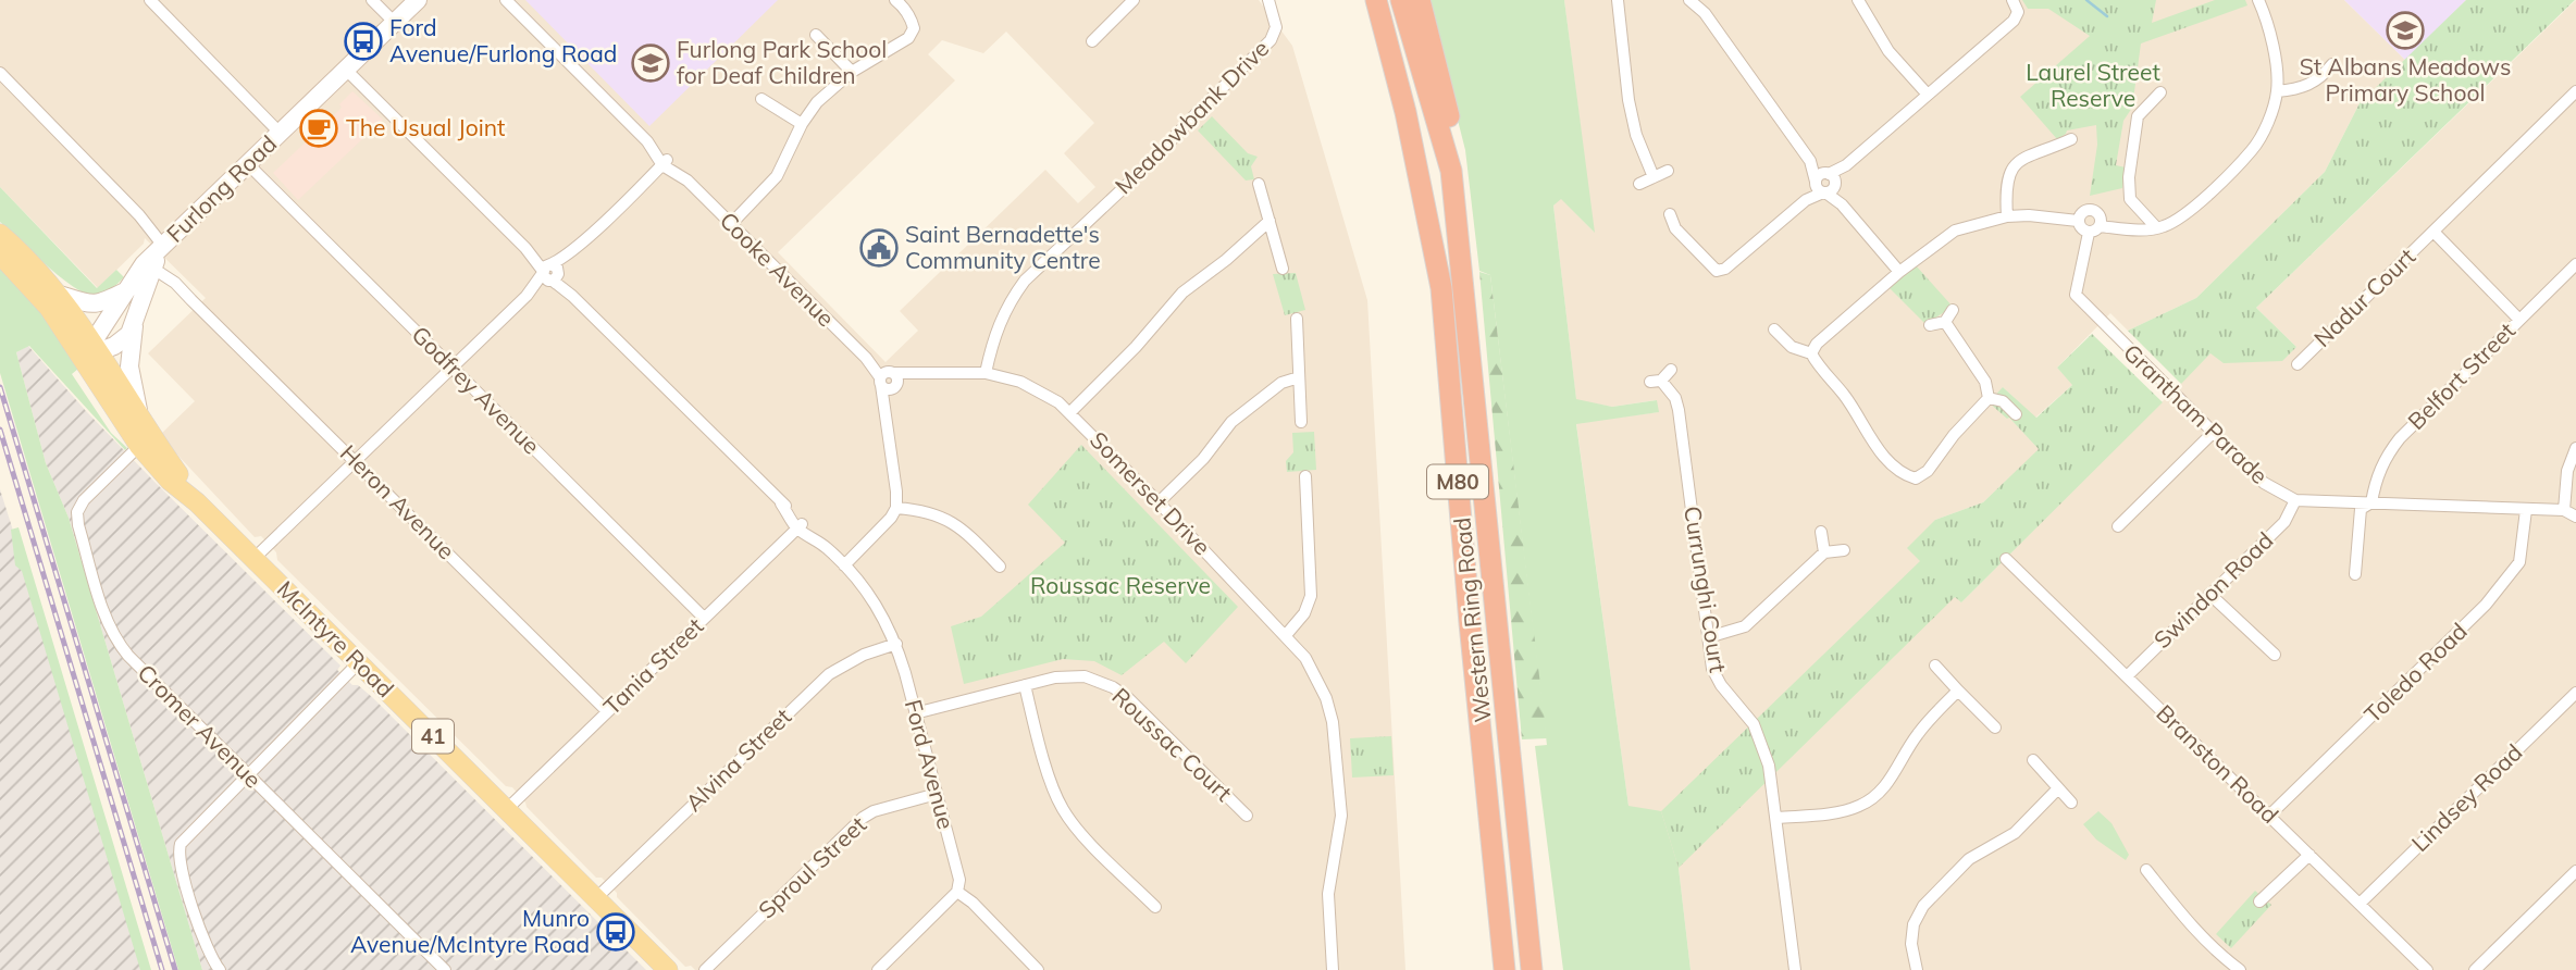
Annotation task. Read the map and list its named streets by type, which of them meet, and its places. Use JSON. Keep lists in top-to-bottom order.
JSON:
{
  "streets": {
    "highway": ["M80", "Western Ring Road"],
    "main road": ["McIntyre Road", "41"],
    "street": [
      "Meadowbank Drive",
      "Furlong Road",
      "Cooke Avenue",
      "Nadur Court",
      "Belfort Street",
      "Godfrey Avenue",
      "Grantham Parade",
      "Somerset Drive",
      "Heron Avenue",
      "Currunghi Court",
      "Swindon Road",
      "Tania Street",
      "Toledo Road",
      "Cromer Avenue",
      "Roussac Court",
      "Alvina Street",
      "Ford Avenue",
      "Branston Road",
      "Lindsey Road",
      "Sproul Street"
    ]
  },
  "crossings": [
    ["Meadowbank Drive", "Somerset Drive"],
    ["Furlong Road", "Godfrey Avenue"],
    ["Furlong Road", "Heron Avenue"],
    ["Furlong Road", "McIntyre Road"],
    ["Furlong Road", "Ford Avenue"],
    ["Cooke Avenue", "Somerset Drive"],
    ["Belfort Street", "Grantham Parade"],
    ["Godfrey Avenue", "Tania Street"],
    ["Grantham Parade", "Swindon Road"],
    ["Grantham Parade", "Toledo Road"],
    ["Heron Avenue", "Tania Street"],
    ["Swindon Road", "Branston Road"],
    ["McIntyre Road", "Tania Street"],
    ["McIntyre Road", "Cromer Avenue"],
    ["McIntyre Road", "Alvina Street"],
    ["Tania Street", "Ford Avenue"],
    ["Toledo Road", "Branston Road"],
    ["Roussac Court", "Ford Avenue"],
    ["Alvina Street", "Ford Avenue"],
    ["Ford Avenue", "Sproul Street"],
    ["Branston Road", "Lindsey Road"]
  ],
  "parks": ["Laurel Street Reserve", "Roussac Reserve"],
  "places": {
    "school or university": ["St Albans Meadows Primary School", "Furlong Park School for Deaf Children"],
    "bus stop": ["Ford Avenue/Furlong Road", "Munro Avenue/McIntyre Road"],
    "cafe": ["The Usual Joint"],
    "public building": ["Saint Bernadette's Community Centre"]
  }
}
